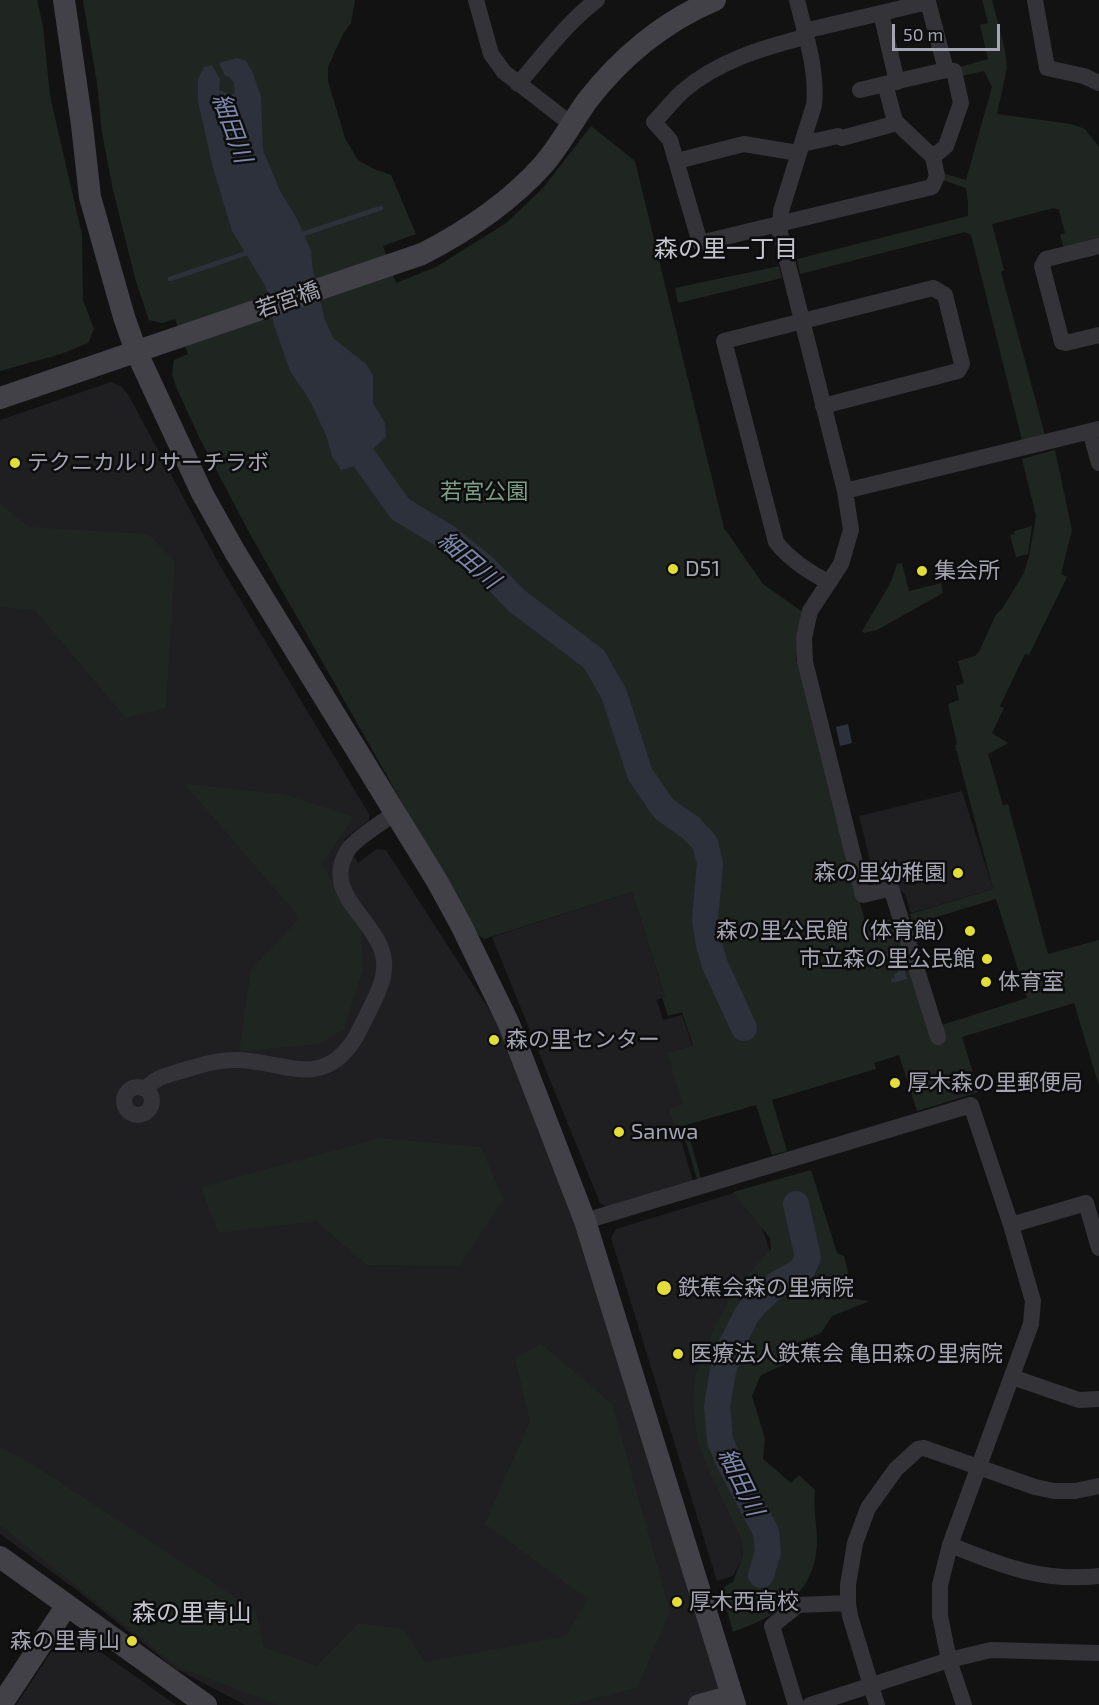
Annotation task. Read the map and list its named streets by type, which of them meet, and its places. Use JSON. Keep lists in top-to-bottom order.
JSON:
{
  "streets": {
    "street": ["若宮橋"]
  },
  "districts": ["森の里一丁目", "森の里青山"],
  "water": ["細田川"],
  "parks": ["若宮公園"],
  "places": [
    "テクニカルリサーチラボ",
    "D51",
    "集会所",
    "森の里幼稚園",
    "森の里公民館（体育館）",
    "市立森の里公民館",
    "体育室",
    "森の里センター",
    "厚木森の里郵便局",
    "Sanwa",
    "鉄蕉会森の里病院",
    "医療法人鉄蕉会 亀田森の里病院",
    "厚木西高校",
    "森の里青山"
  ],
  "scale_bar": "50 m"
}
